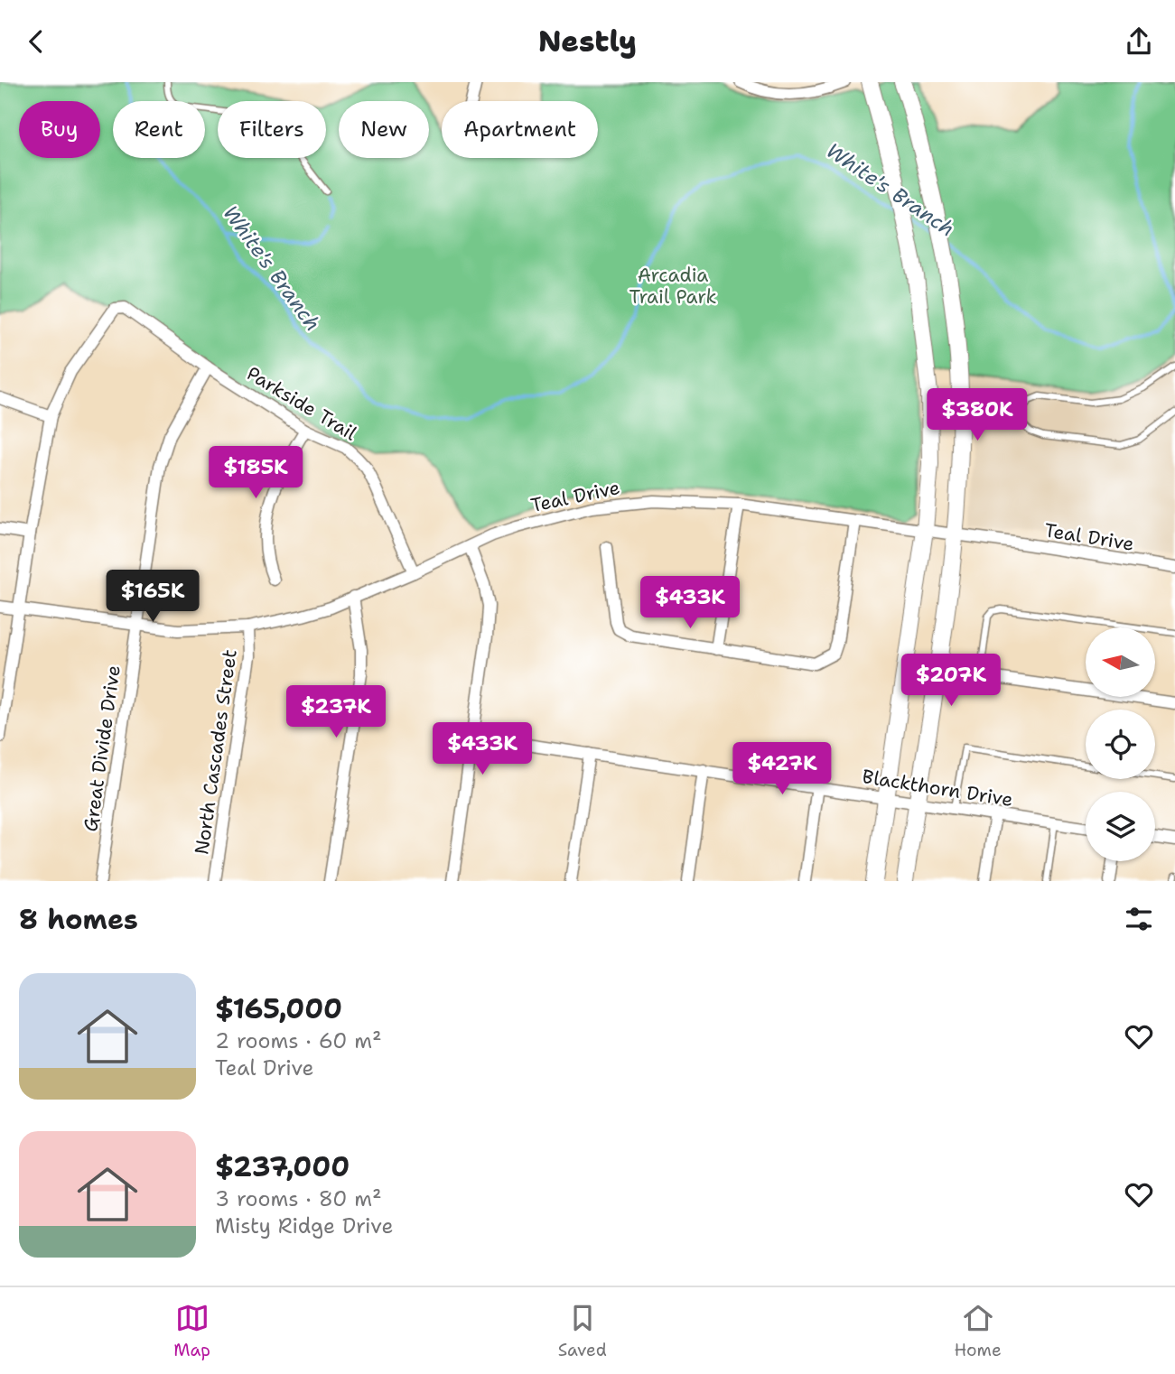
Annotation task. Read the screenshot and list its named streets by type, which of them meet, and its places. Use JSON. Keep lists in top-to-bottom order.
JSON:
{
  "streets": {
    "street": [
      "Parkside Trail",
      "Teal Drive",
      "Great Divide Drive",
      "North Cascades Street",
      "Blackthorn Drive"
    ]
  },
  "crossings": [
    ["Parkside Trail", "Teal Drive"],
    ["Parkside Trail", "Great Divide Drive"],
    ["Teal Drive", "Great Divide Drive"],
    ["Teal Drive", "North Cascades Street"]
  ],
  "water": ["White's Branch"],
  "parks": ["Arcadia Trail Park"],
  "north": "left",
  "page": {
    "header": "Nestly",
    "chip": [
      "Buy",
      "Rent",
      "Filters",
      "New",
      "Apartment"
    ],
    "price": [
      "$380K",
      "$185K",
      "$165K",
      "$433K",
      "$207K",
      "$237K",
      "$433K",
      "$427K"
    ],
    "heading": "8 homes",
    "list": [
      {
        "name": "$165,000",
        "note": "2 rooms · 60 m² · Teal Drive"
      },
      {
        "name": "$237,000",
        "note": "3 rooms · 80 m² · Misty Ridge Drive"
      }
    ],
    "tabs": ["Map", "Saved", "Home"]
  }
}
